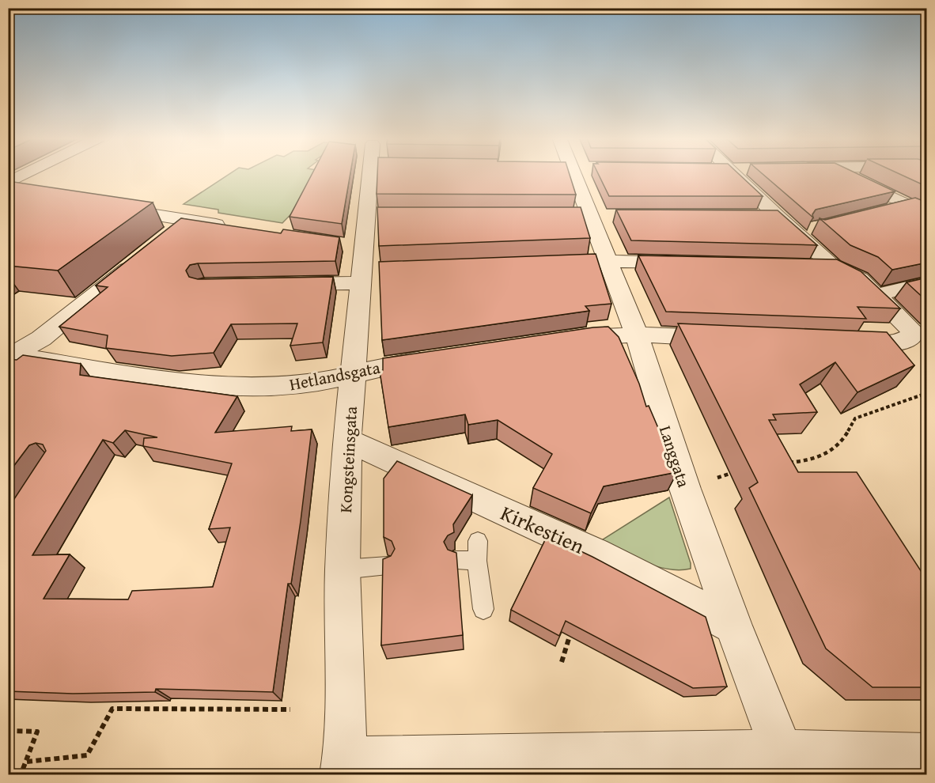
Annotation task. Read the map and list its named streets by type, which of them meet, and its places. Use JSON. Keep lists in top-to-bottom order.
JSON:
{
  "streets": {
    "street": [
      "Hetlandsgata",
      "Langgata",
      "Kongsteinsgata",
      "Kirkestien"
    ]
  },
  "crossings": [
    ["Hetlandsgata", "Kongsteinsgata"],
    ["Langgata", "Kirkestien"],
    ["Kongsteinsgata", "Kirkestien"]
  ]
}
